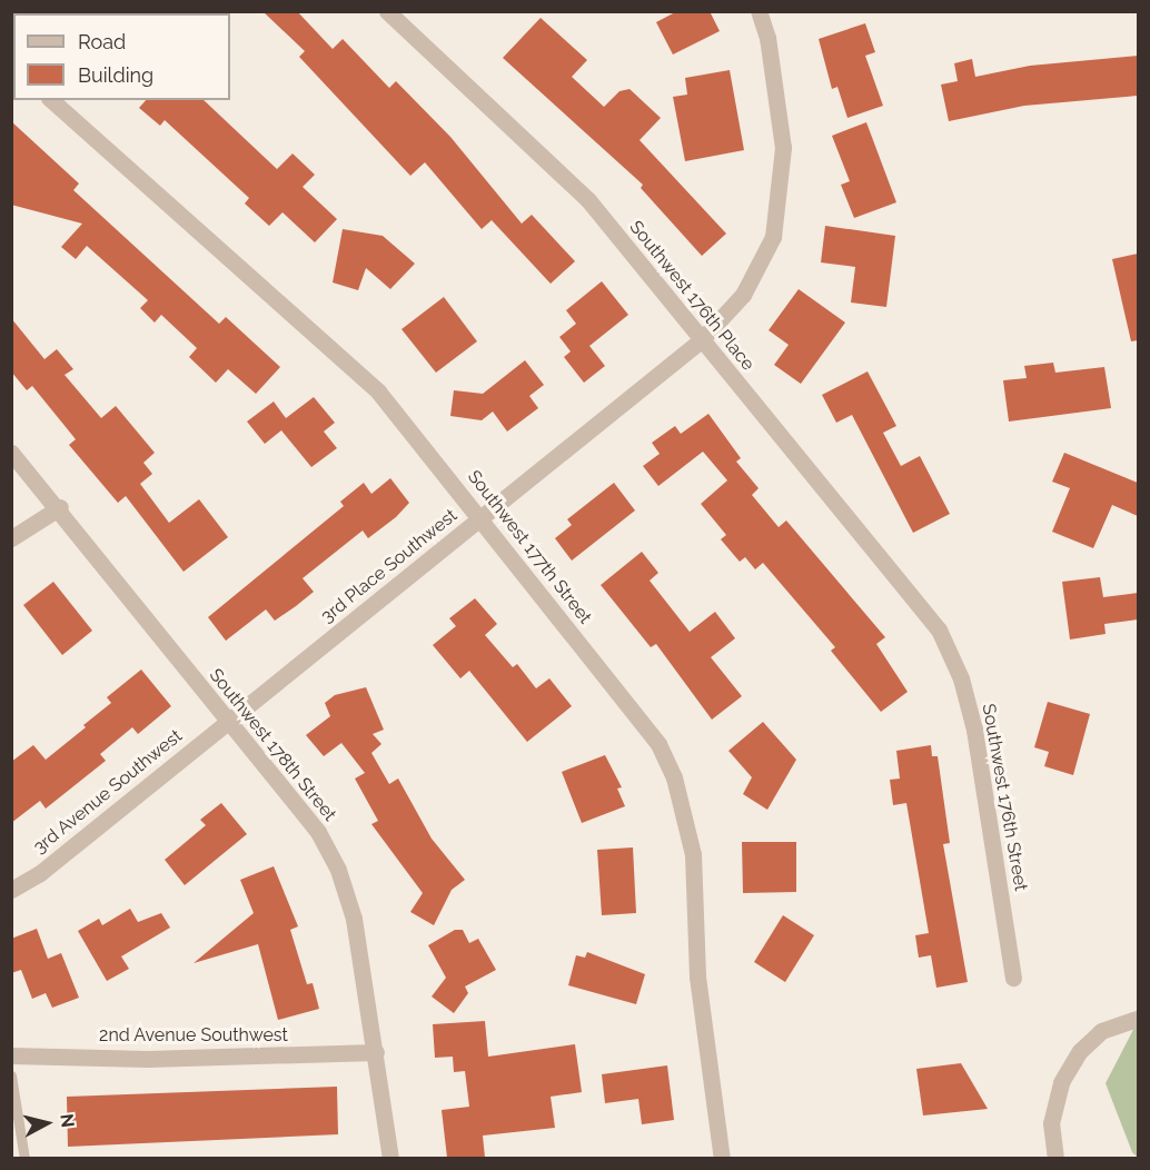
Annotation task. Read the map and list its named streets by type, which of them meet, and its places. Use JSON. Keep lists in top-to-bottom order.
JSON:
{
  "streets": {
    "street": [
      "Southwest 176th Place",
      "Southwest 177th Street",
      "3rd Place Southwest",
      "Southwest 178th Street",
      "3rd Avenue Southwest",
      "Southwest 176th Street",
      "2nd Avenue Southwest"
    ]
  },
  "crossings": [
    ["Southwest 176th Place", "3rd Place Southwest"],
    ["Southwest 176th Place", "Southwest 176th Street"],
    ["Southwest 177th Street", "3rd Place Southwest"],
    ["3rd Place Southwest", "Southwest 178th Street"],
    ["3rd Place Southwest", "3rd Avenue Southwest"],
    ["Southwest 178th Street", "3rd Avenue Southwest"],
    ["Southwest 178th Street", "2nd Avenue Southwest"]
  ],
  "legend": ["Road", "Building"],
  "north": "right"
}
